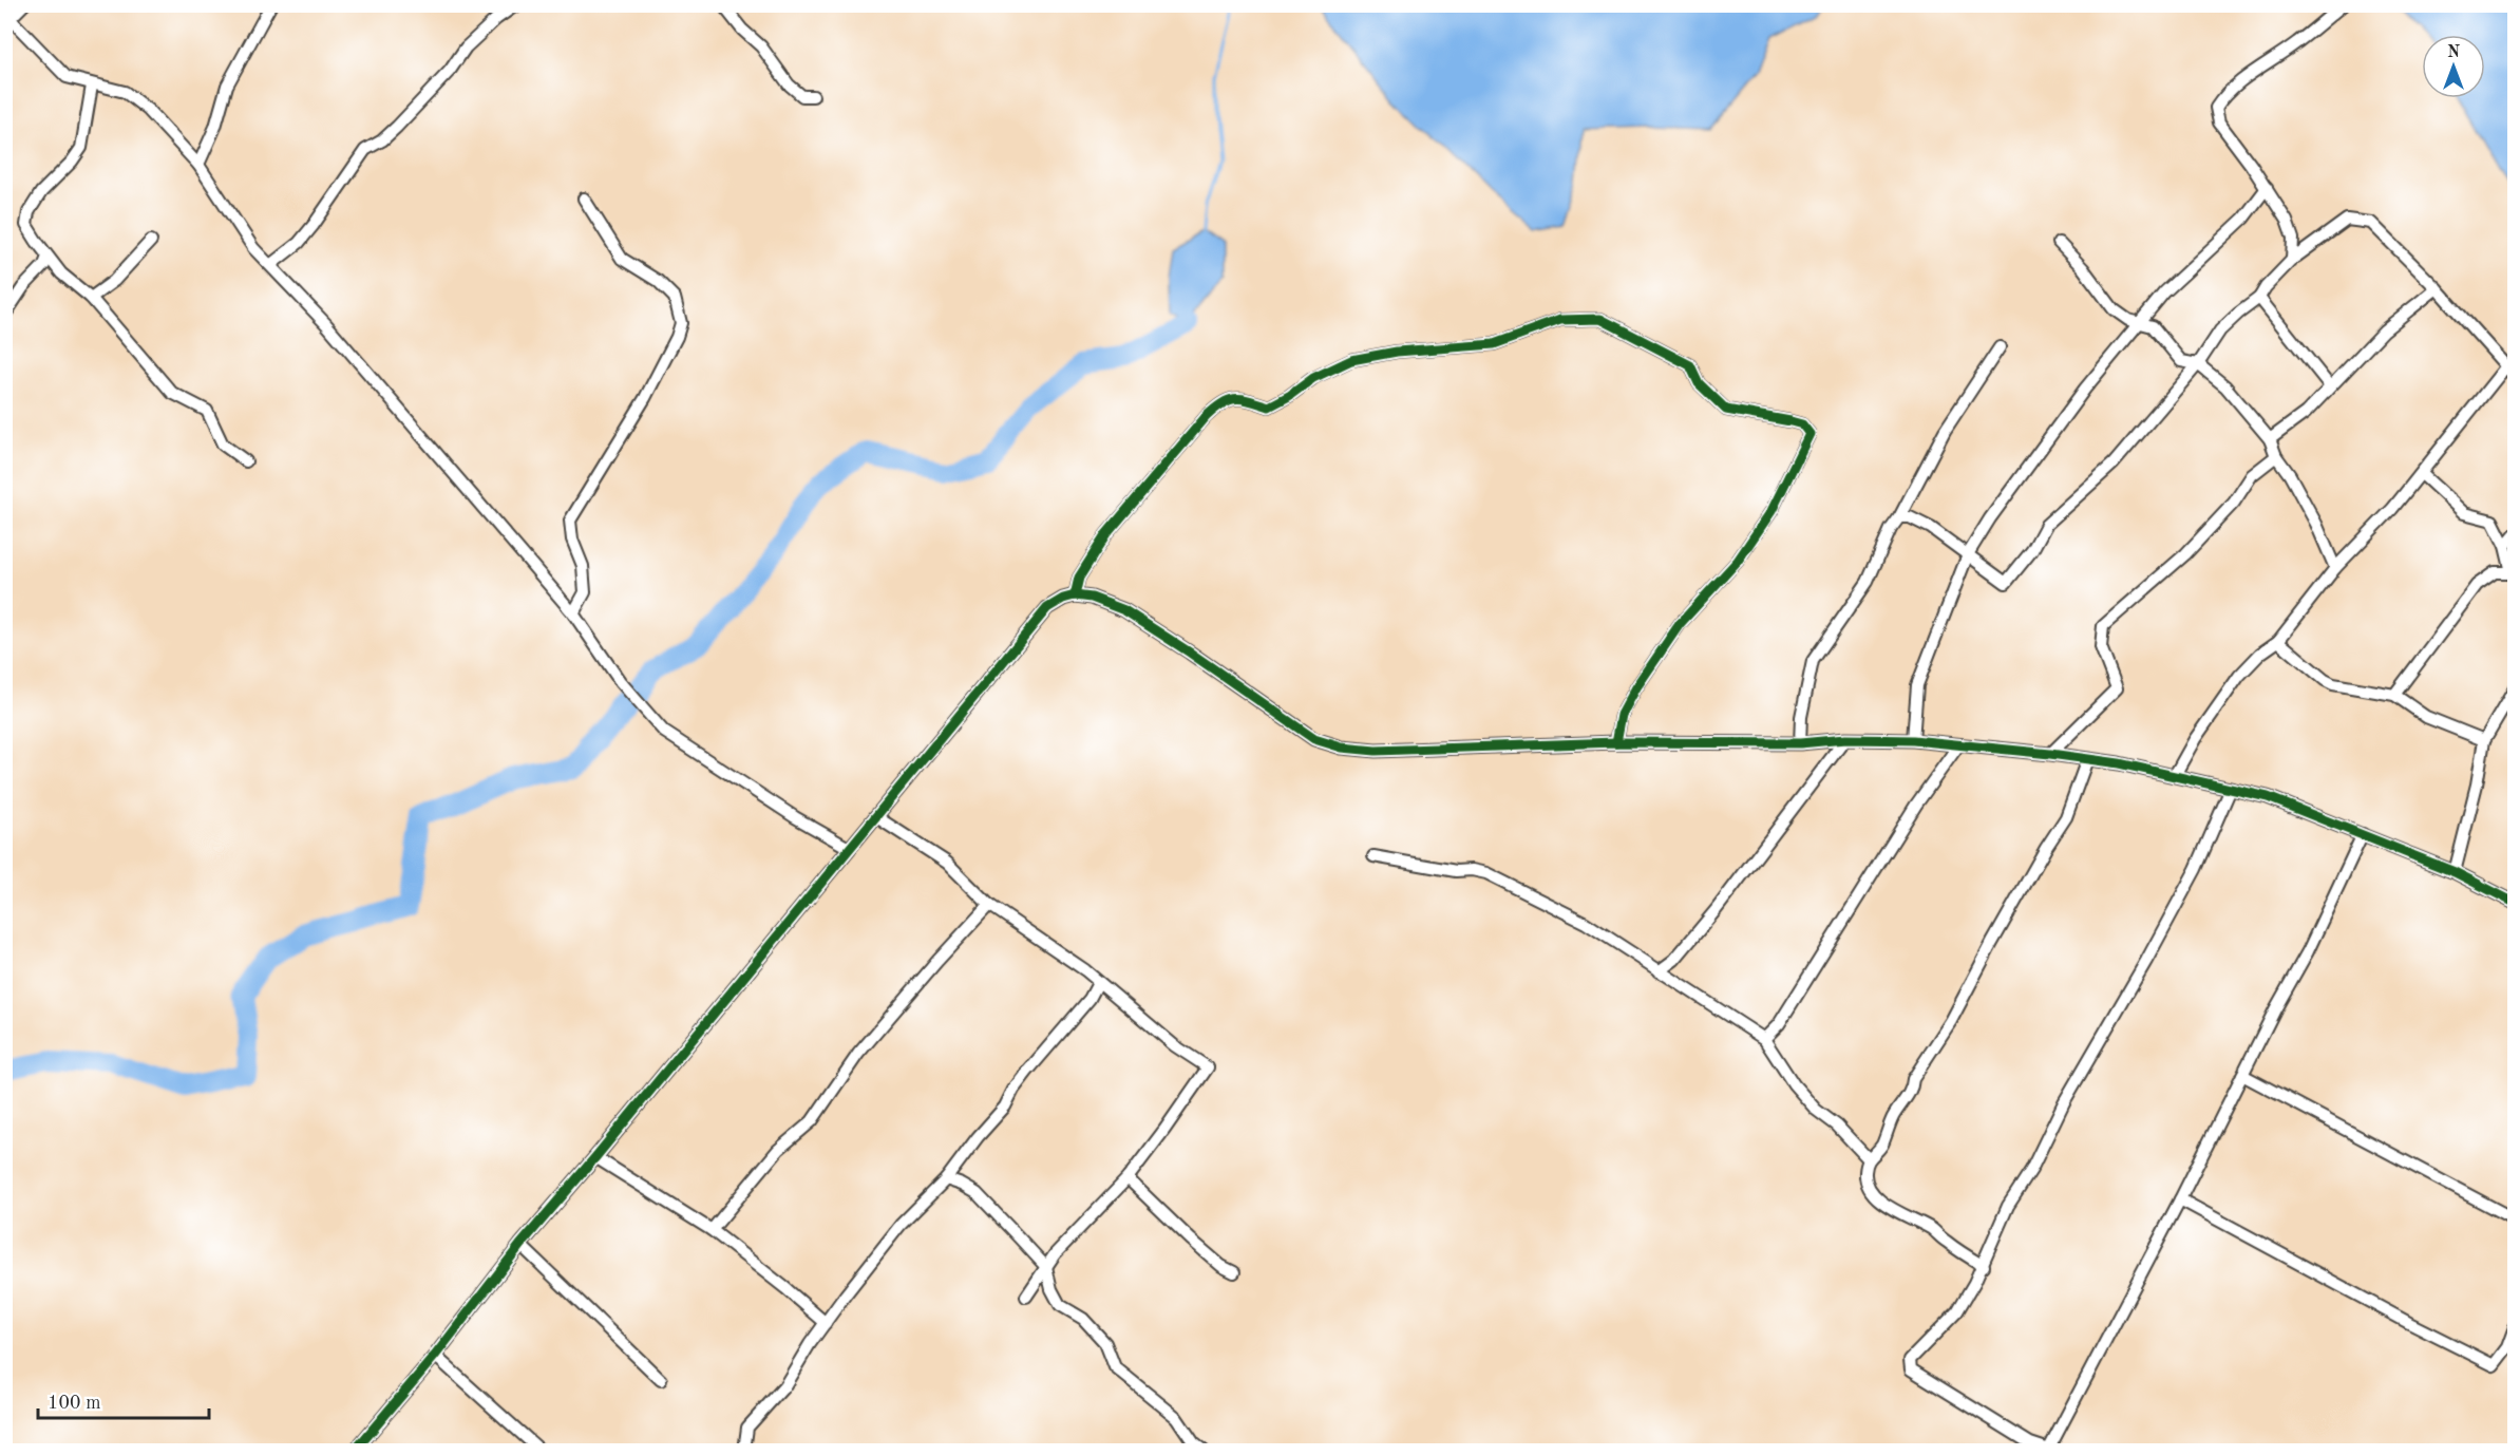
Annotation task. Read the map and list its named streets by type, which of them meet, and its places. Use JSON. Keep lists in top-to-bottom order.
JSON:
{
  "scale_bar": "100 m",
  "north": "top"
}
